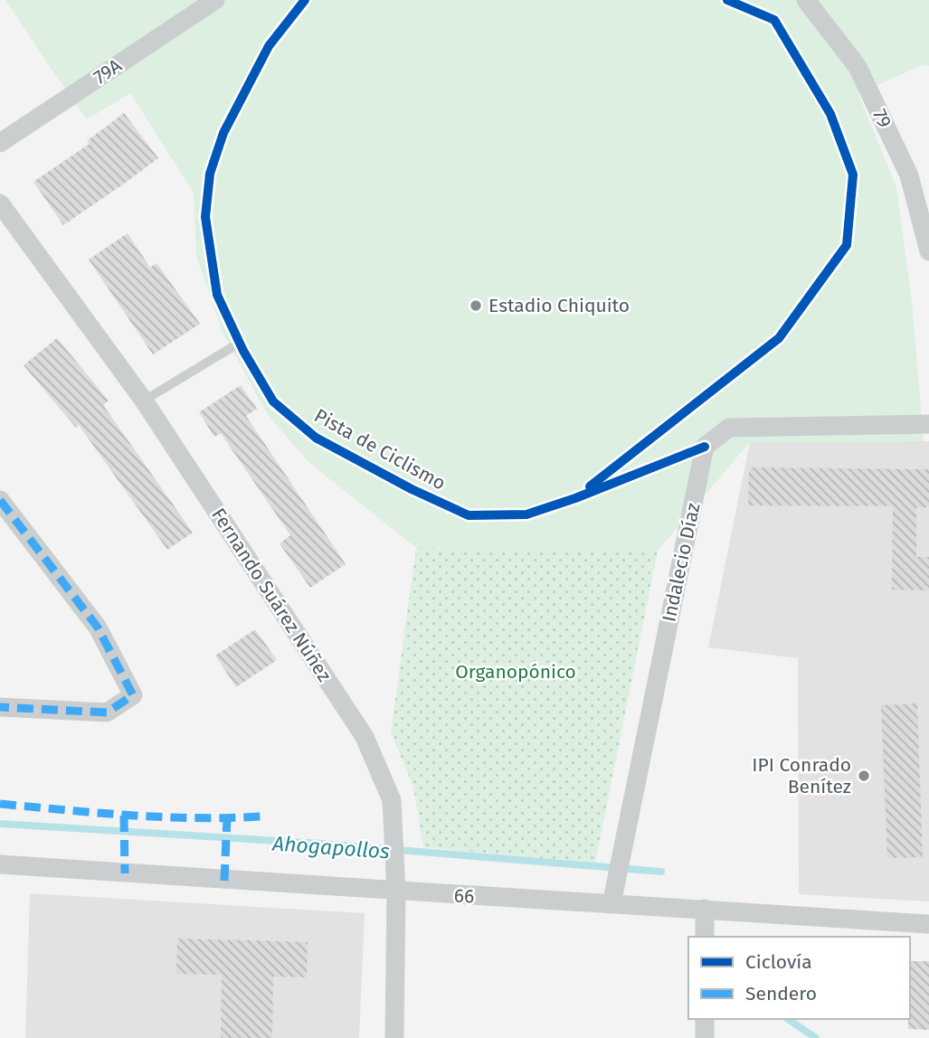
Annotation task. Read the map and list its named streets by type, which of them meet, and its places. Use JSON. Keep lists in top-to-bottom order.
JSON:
{
  "streets": {
    "street": [
      "79A",
      "79",
      "Indalecio Díaz",
      "Fernando Suárez Núñez",
      "66"
    ],
    "cycle path": ["Pista de Ciclismo"]
  },
  "crossings": [
    ["Indalecio Díaz", "66"],
    ["Fernando Suárez Núñez", "66"]
  ],
  "water": ["Ahogapollos"],
  "parks": ["Organopónico"],
  "places": ["Estadio Chiquito", "IPI Conrado Benítez"],
  "legend": ["Ciclovía", "Sendero"]
}
